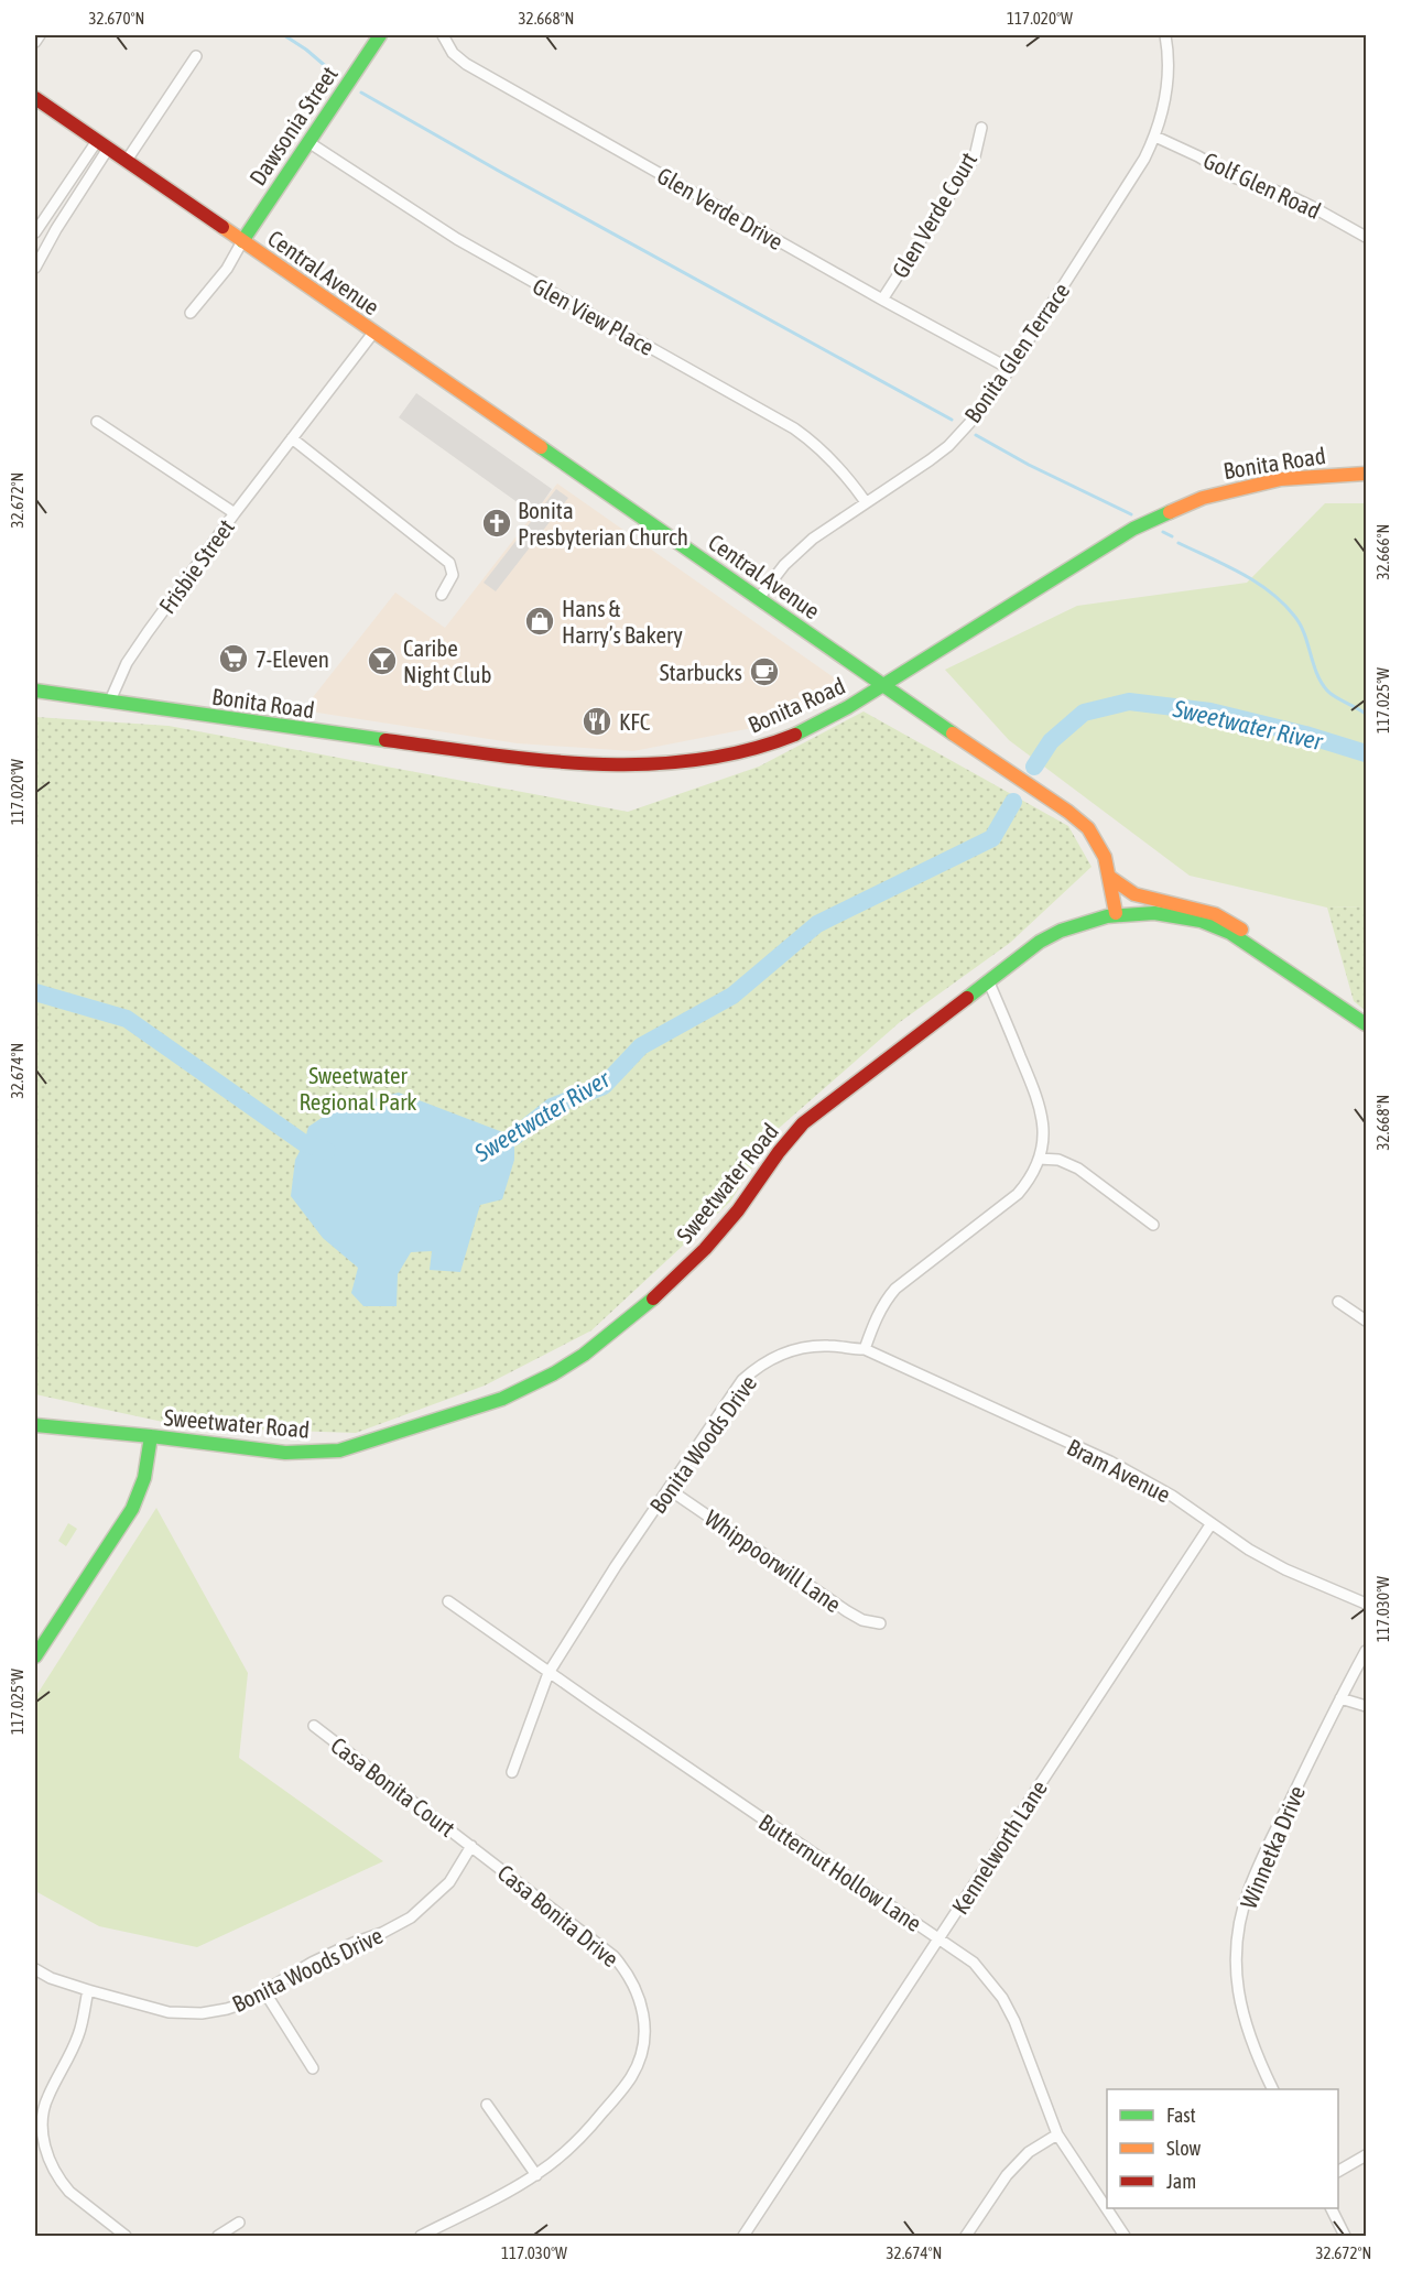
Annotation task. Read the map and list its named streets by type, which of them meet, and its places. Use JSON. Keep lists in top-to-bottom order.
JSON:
{
  "streets": {
    "main road": [
      "Dawsonia Street",
      "Central Avenue",
      "Bonita Road",
      "Sweetwater Road"
    ],
    "street": [
      "Golf Glen Road",
      "Glen Verde Drive",
      "Glen Verde Court",
      "Glen View Place",
      "Bonita Glen Terrace",
      "Frisbie Street",
      "Bonita Woods Drive",
      "Bram Avenue",
      "Whippoorwill Lane",
      "Casa Bonita Court",
      "Kennelworth Lane",
      "Winnetka Drive",
      "Butternut Hollow Lane",
      "Casa Bonita Drive"
    ]
  },
  "crossings": [
    ["Dawsonia Street", "Central Avenue"],
    ["Dawsonia Street", "Glen View Place"],
    ["Golf Glen Road", "Bonita Glen Terrace"],
    ["Glen Verde Drive", "Glen Verde Court"],
    ["Glen Verde Drive", "Bonita Glen Terrace"],
    ["Central Avenue", "Bonita Glen Terrace"],
    ["Central Avenue", "Bonita Road"],
    ["Central Avenue", "Frisbie Street"],
    ["Central Avenue", "Sweetwater Road"],
    ["Glen View Place", "Bonita Glen Terrace"],
    ["Bonita Road", "Frisbie Street"],
    ["Bonita Woods Drive", "Bram Avenue"],
    ["Bonita Woods Drive", "Whippoorwill Lane"],
    ["Bonita Woods Drive", "Casa Bonita Court"],
    ["Bonita Woods Drive", "Butternut Hollow Lane"],
    ["Bonita Woods Drive", "Casa Bonita Drive"],
    ["Bram Avenue", "Kennelworth Lane"],
    ["Casa Bonita Court", "Casa Bonita Drive"],
    ["Kennelworth Lane", "Butternut Hollow Lane"]
  ],
  "water": ["Sweetwater River"],
  "parks": ["Sweetwater Regional Park"],
  "places": {
    "church": ["Bonita Presbyterian Church"],
    "shop": ["Hans & Harry’s Bakery"],
    "supermarket": ["7-Eleven"],
    "bar": ["Caribe Night Club"],
    "cafe": ["Starbucks"],
    "restaurant": ["KFC"]
  },
  "legend": ["Fast", "Slow", "Jam"],
  "coordinates": [
    "32.670°N",
    "32.668°N",
    "117.020°W",
    "32.672°N",
    "32.666°N",
    "117.025°W",
    "32.674°N",
    "117.030°W"
  ]
}
